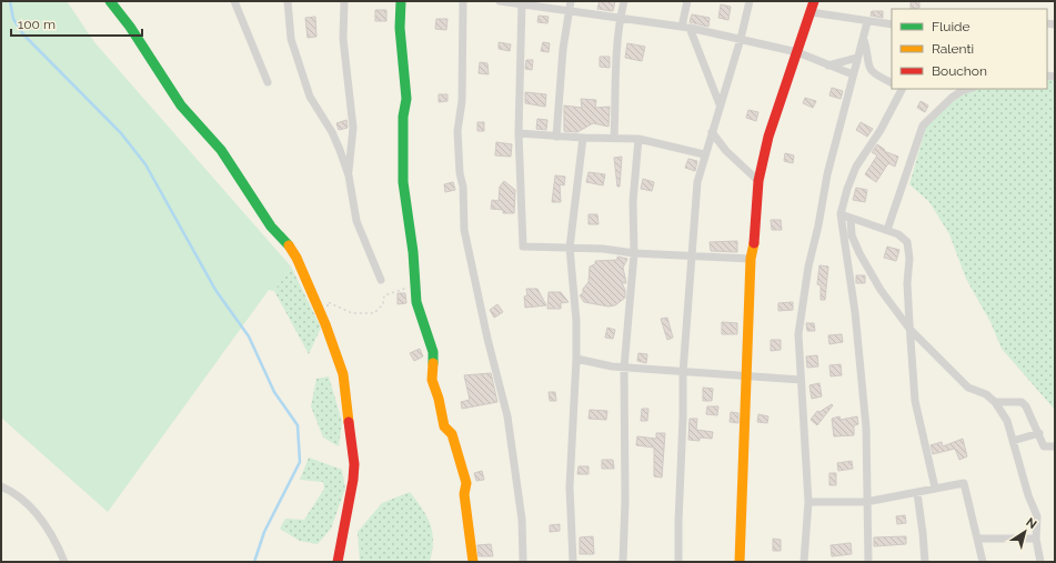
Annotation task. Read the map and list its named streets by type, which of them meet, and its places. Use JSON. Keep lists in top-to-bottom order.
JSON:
{
  "legend": ["Fluide", "Ralenti", "Bouchon"],
  "scale_bar": "100 m",
  "north": "top right"
}
